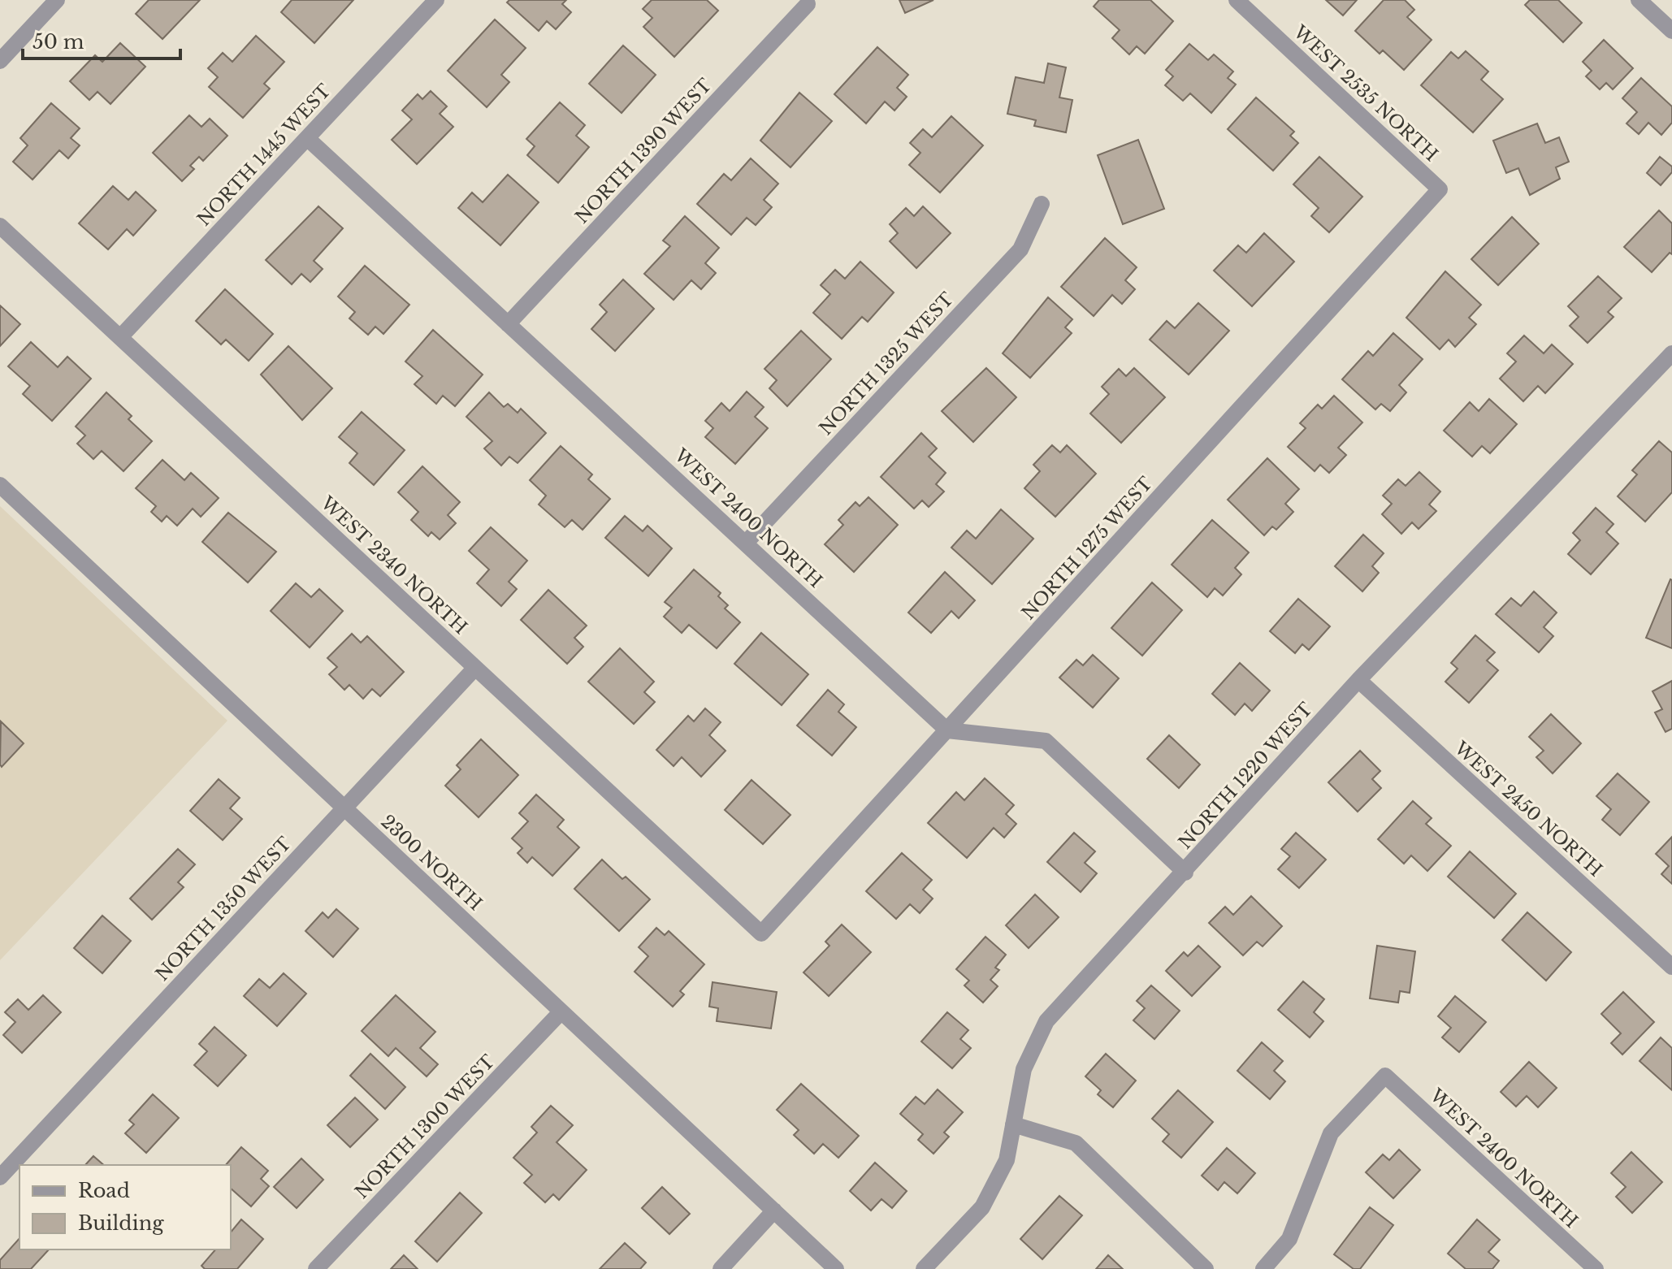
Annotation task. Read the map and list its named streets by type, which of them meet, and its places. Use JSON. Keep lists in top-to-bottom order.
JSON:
{
  "streets": {
    "street": [
      "WEST 2535 NORTH",
      "NORTH 1390 WEST",
      "NORTH 1445 WEST",
      "NORTH 1325 WEST",
      "WEST 2400 NORTH",
      "NORTH 1275 WEST",
      "WEST 2340 NORTH",
      "NORTH 1220 WEST",
      "WEST 2450 NORTH",
      "2300 NORTH",
      "NORTH 1350 WEST",
      "NORTH 1300 WEST"
    ]
  },
  "crossings": [
    ["WEST 2535 NORTH", "NORTH 1275 WEST"],
    ["NORTH 1390 WEST", "WEST 2400 NORTH"],
    ["NORTH 1445 WEST", "WEST 2400 NORTH"],
    ["NORTH 1445 WEST", "WEST 2340 NORTH"],
    ["NORTH 1325 WEST", "WEST 2400 NORTH"],
    ["WEST 2400 NORTH", "NORTH 1275 WEST"],
    ["NORTH 1275 WEST", "WEST 2340 NORTH"],
    ["WEST 2340 NORTH", "NORTH 1350 WEST"],
    ["NORTH 1220 WEST", "WEST 2450 NORTH"],
    ["2300 NORTH", "NORTH 1350 WEST"],
    ["2300 NORTH", "NORTH 1300 WEST"]
  ],
  "legend": ["Road", "Building"],
  "scale_bar": "50 m"
}
